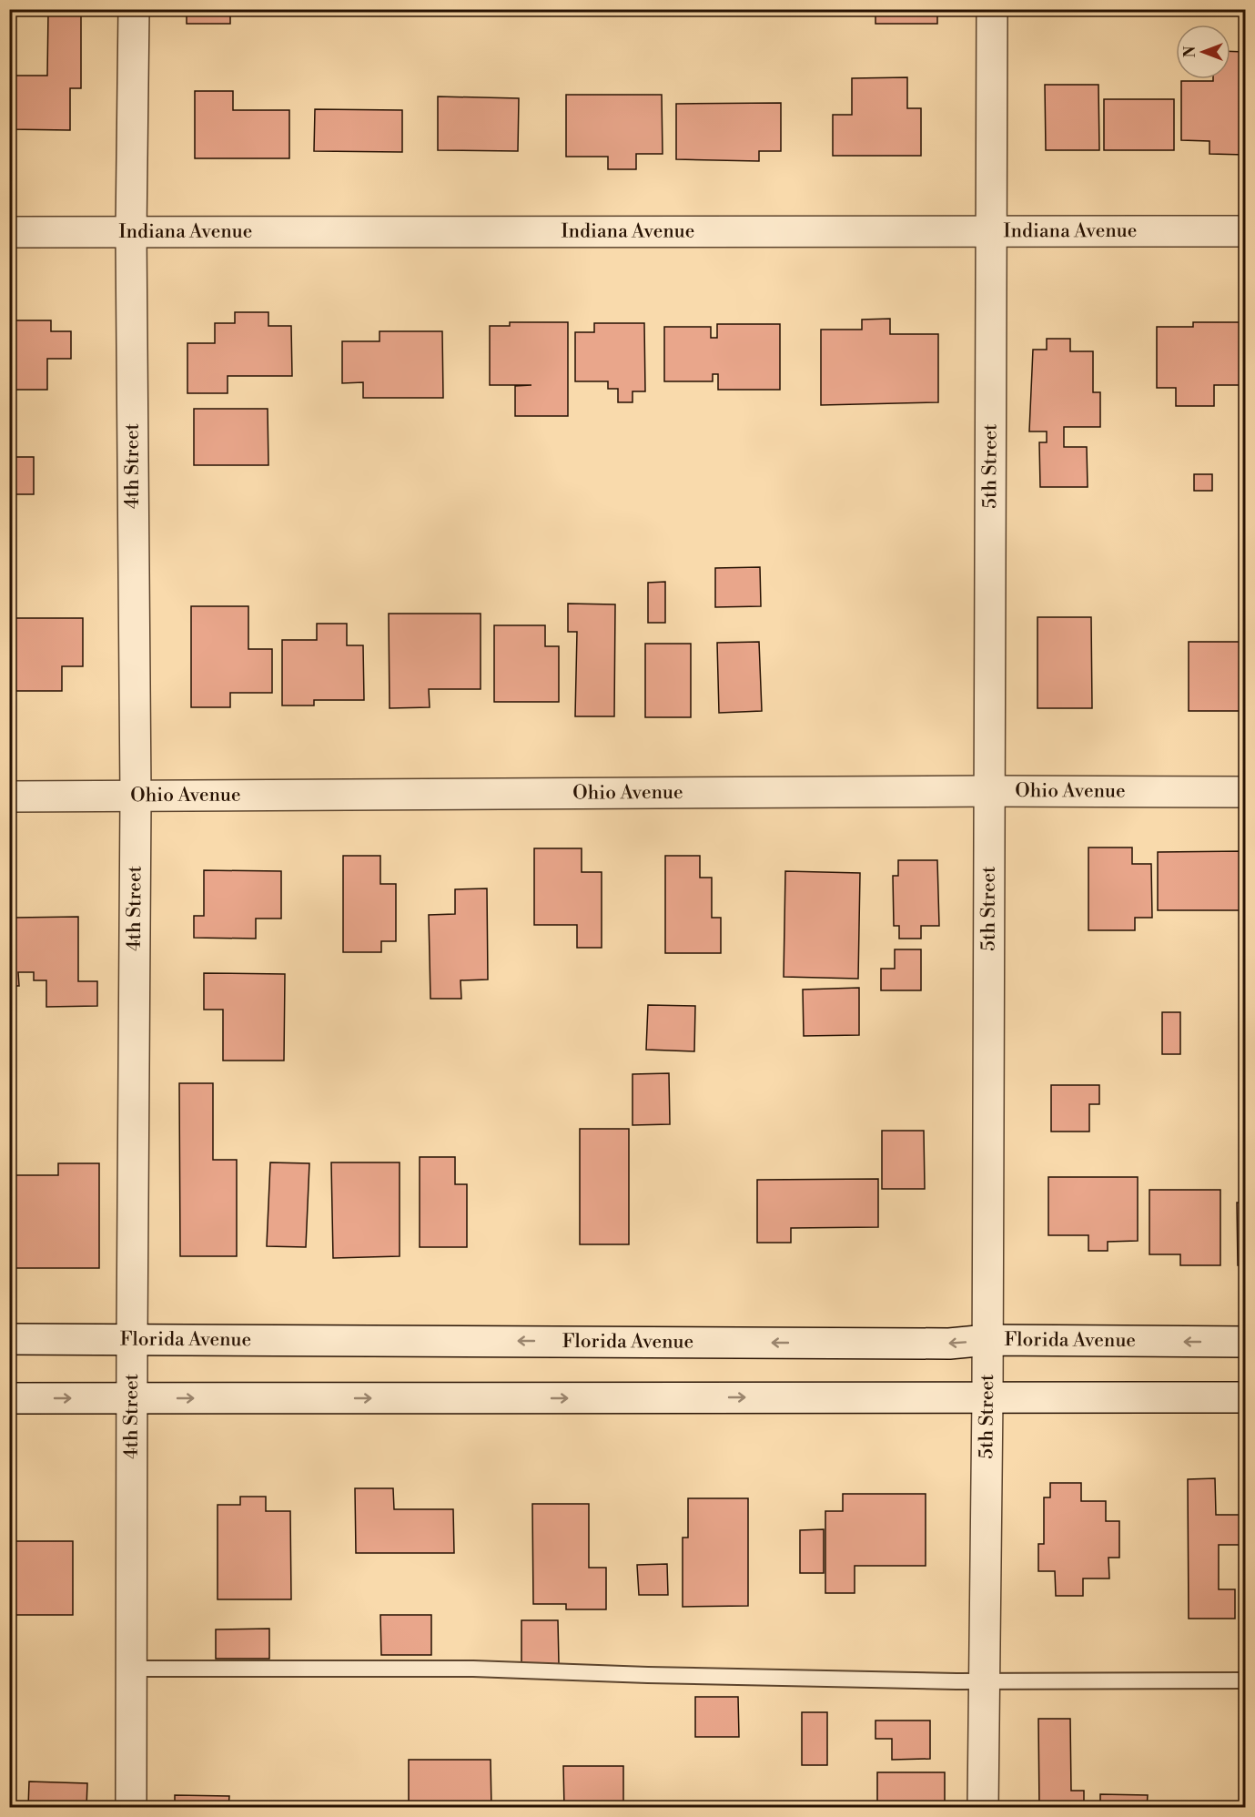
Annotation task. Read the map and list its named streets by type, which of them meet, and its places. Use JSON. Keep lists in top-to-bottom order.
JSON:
{
  "streets": {
    "street": [
      "Indiana Avenue",
      "4th Street",
      "5th Street",
      "Ohio Avenue",
      "Florida Avenue"
    ]
  },
  "crossings": [
    ["Indiana Avenue", "4th Street"],
    ["Indiana Avenue", "5th Street"],
    ["4th Street", "Ohio Avenue"],
    ["4th Street", "Florida Avenue"],
    ["5th Street", "Ohio Avenue"],
    ["5th Street", "Florida Avenue"]
  ],
  "north": "left"
}
